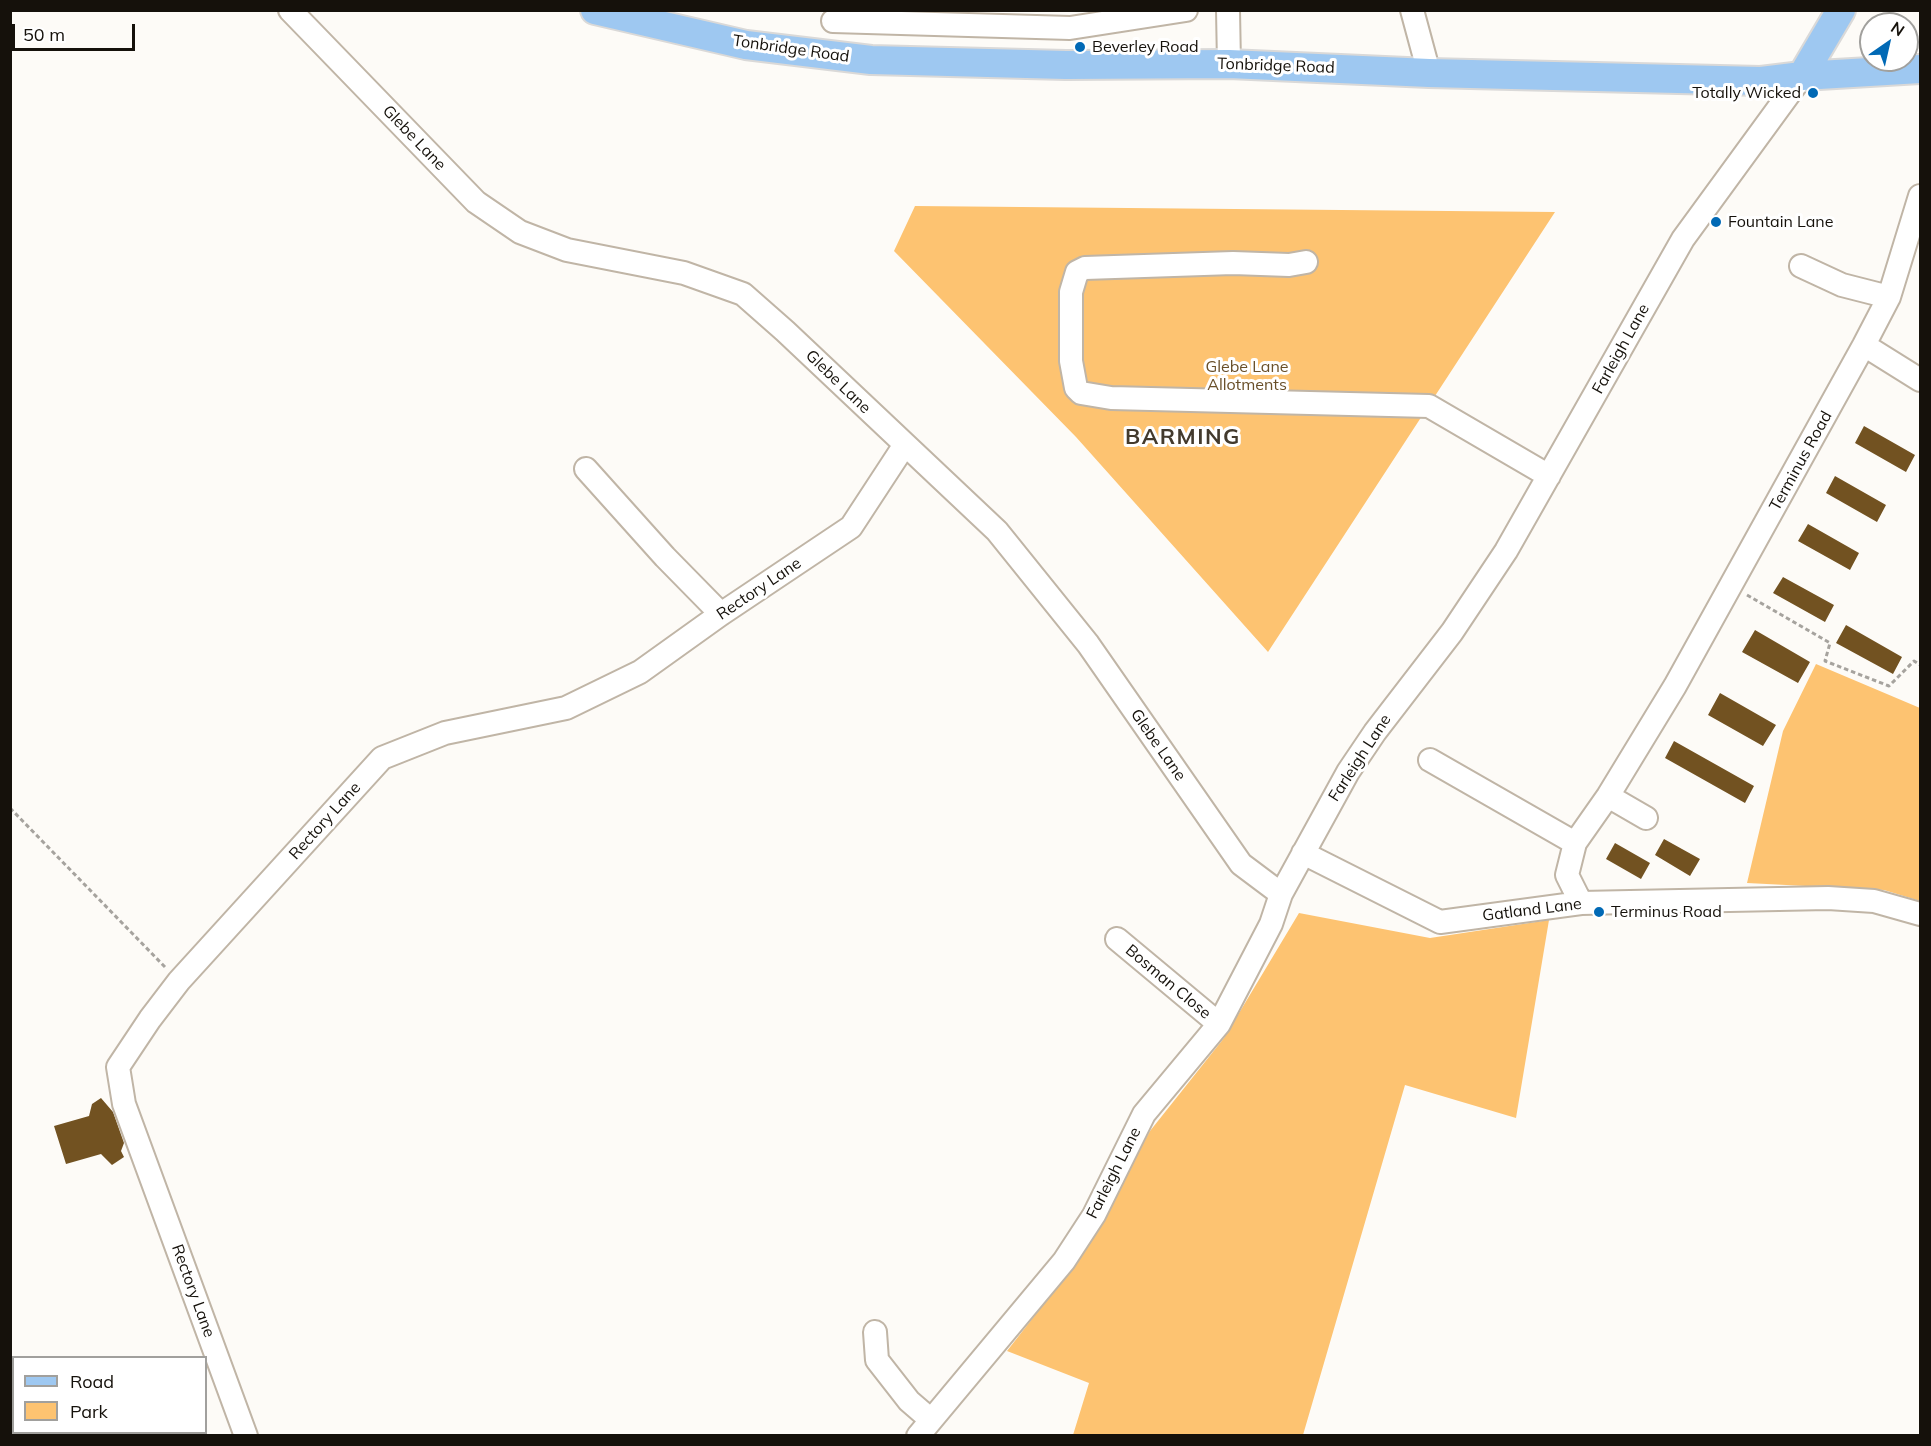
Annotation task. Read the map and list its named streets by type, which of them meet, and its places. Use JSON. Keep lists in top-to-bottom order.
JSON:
{
  "streets": {
    "main road": ["Tonbridge Road"],
    "street": [
      "Glebe Lane",
      "Farleigh Lane",
      "Terminus Road",
      "Rectory Lane",
      "Gatland Lane",
      "Bosman Close"
    ]
  },
  "crossings": [
    ["Tonbridge Road", "Farleigh Lane"],
    ["Glebe Lane", "Farleigh Lane"],
    ["Glebe Lane", "Rectory Lane"],
    ["Farleigh Lane", "Gatland Lane"],
    ["Farleigh Lane", "Bosman Close"],
    ["Terminus Road", "Gatland Lane"]
  ],
  "districts": ["BARMING"],
  "parks": ["Glebe Lane Allotments"],
  "places": [
    "Beverley Road",
    "Totally Wicked",
    "Fountain Lane",
    "Terminus Road"
  ],
  "legend": ["Road", "Park"],
  "scale_bar": "50 m",
  "north": "top right"
}
